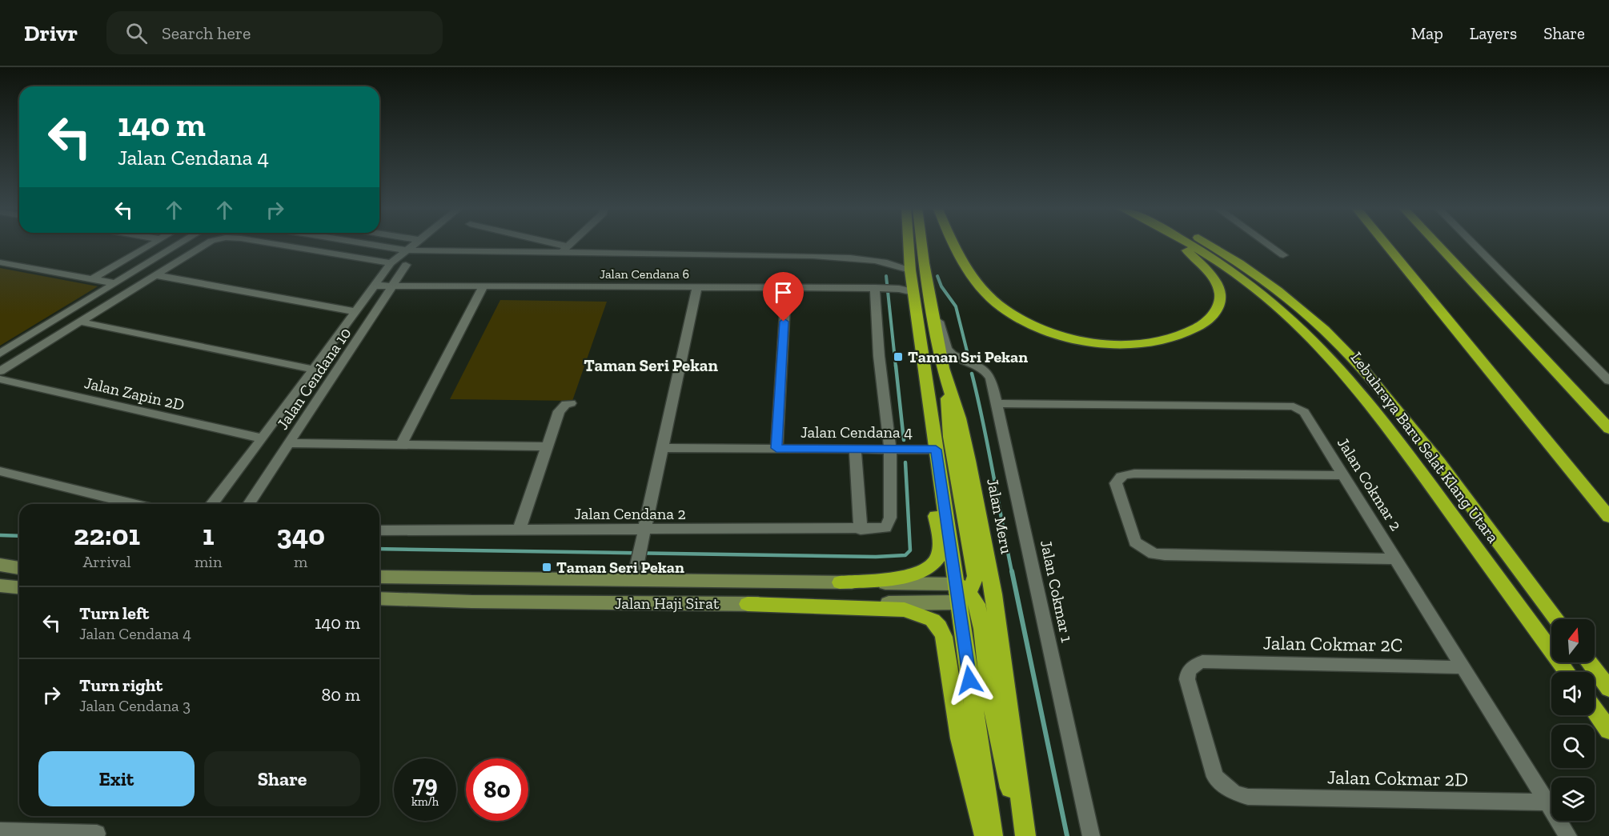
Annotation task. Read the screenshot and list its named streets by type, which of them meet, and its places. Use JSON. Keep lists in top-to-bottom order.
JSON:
{
  "streets": {
    "highway": ["Lebuhraya Baru Selat Klang Utara", "Jalan Meru"],
    "main road": ["Jalan Haji Sirat"],
    "street": [
      "Jalan Cendana 6",
      "Jalan Cendana 10",
      "Jalan Zapin 2D",
      "Jalan Cendana 4",
      "Jalan Cokmar 2",
      "Jalan Cendana 2",
      "Jalan Cokmar 1",
      "Jalan Cokmar 2C",
      "Jalan Cokmar 2D"
    ]
  },
  "crossings": [
    ["Jalan Cendana 6", "Jalan Cendana 10"],
    ["Jalan Cendana 4", "Jalan Cendana 2"],
    ["Jalan Cokmar 2", "Jalan Cokmar 1"],
    ["Jalan Cokmar 2", "Jalan Cokmar 2C"],
    ["Jalan Cokmar 2", "Jalan Cokmar 2D"],
    ["Jalan Meru", "Jalan Cokmar 1"],
    ["Jalan Cokmar 2C", "Jalan Cokmar 2D"]
  ],
  "districts": ["Taman Seri Pekan"],
  "places": {
    "transit": ["Taman Sri Pekan", "Taman Seri Pekan"]
  },
  "north": "top",
  "page": {
    "header": "Drivr",
    "search": "Search here",
    "nav": ["Map", "Layers", "Share"],
    "turn": ["140 m", "Jalan Cendana 4"],
    "eta": [
      "22:01",
      "Arrival",
      "1",
      "min",
      "340",
      "m"
    ],
    "list": [
      {
        "name": "Turn left",
        "note": "Jalan Cendana 4",
        "value": "140 m"
      },
      {
        "name": "Turn right",
        "note": "Jalan Cendana 3",
        "value": "80 m"
      }
    ],
    "buttons": ["Exit", "Share"],
    "speed": "79 km/h",
    "limit": "80"
  }
}
